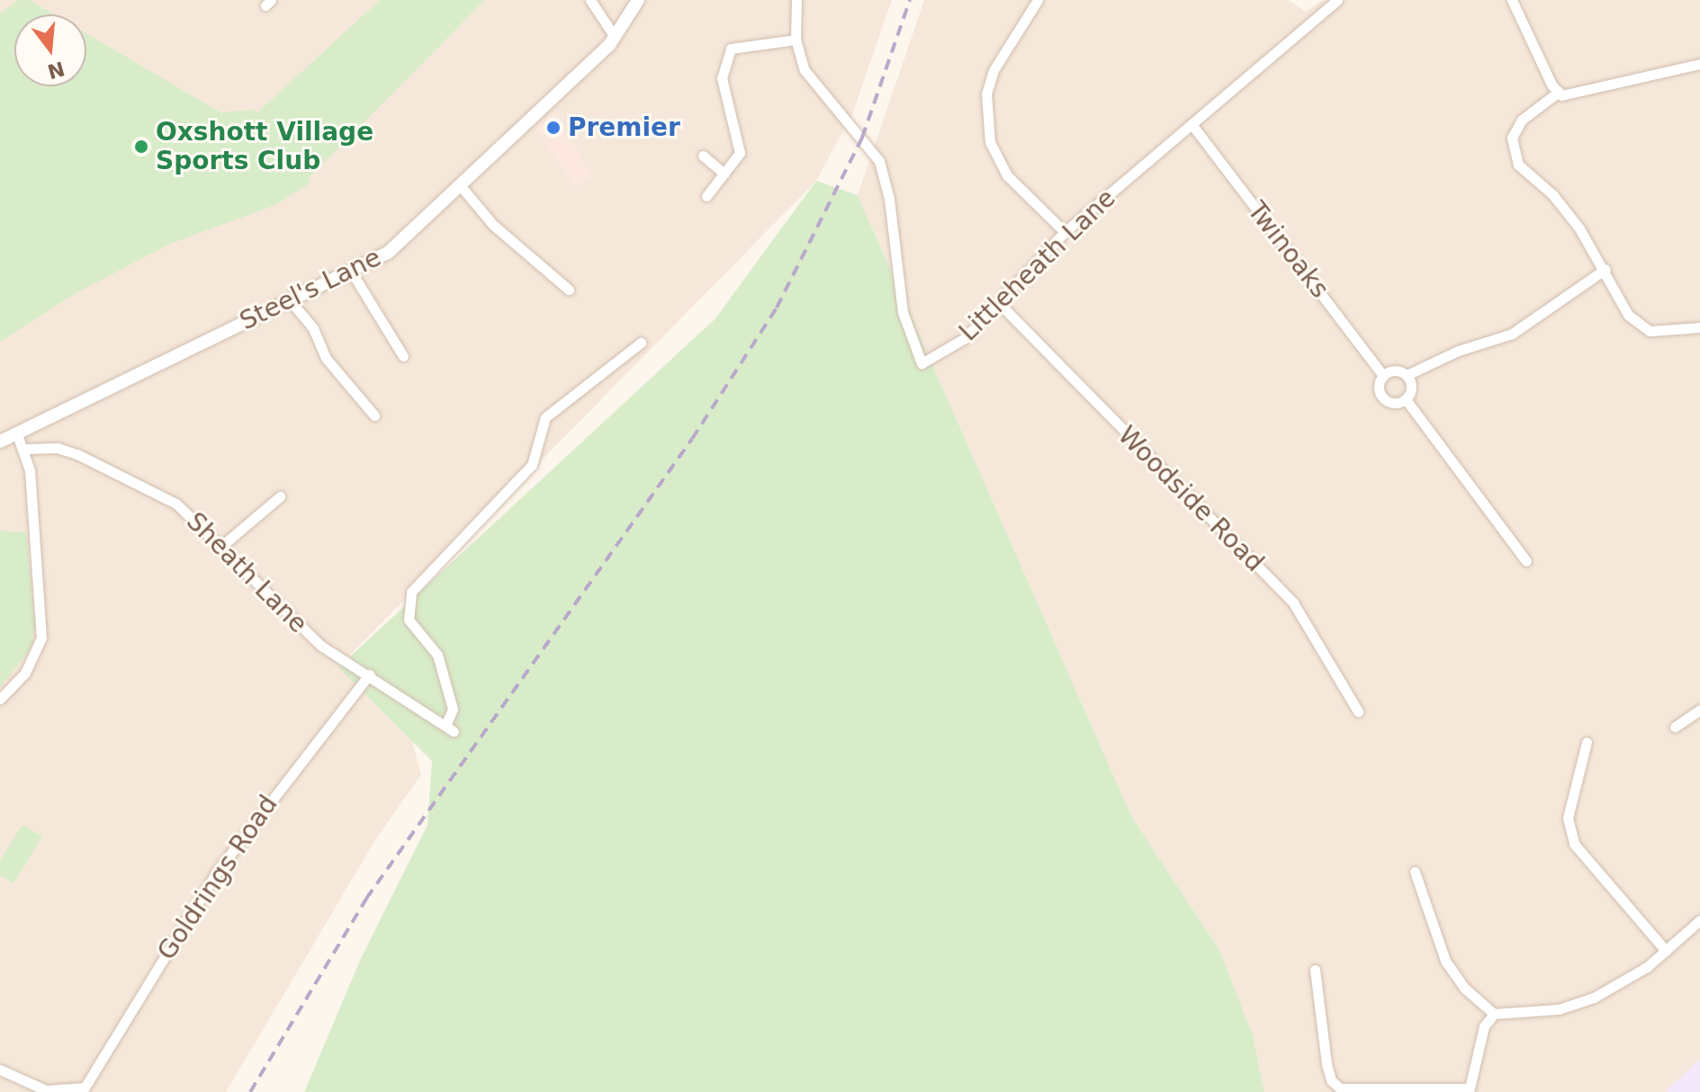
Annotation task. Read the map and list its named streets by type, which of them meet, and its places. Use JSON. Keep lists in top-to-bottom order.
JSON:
{
  "streets": {
    "street": [
      "Twinoaks",
      "Littleheath Lane",
      "Steel's Lane",
      "Woodside Road",
      "Sheath Lane",
      "Goldrings Road"
    ]
  },
  "crossings": [
    ["Twinoaks", "Littleheath Lane"],
    ["Littleheath Lane", "Woodside Road"],
    ["Sheath Lane", "Goldrings Road"]
  ],
  "places": ["Premier", "Oxshott Village Sports Club"],
  "north": "bottom"
}
